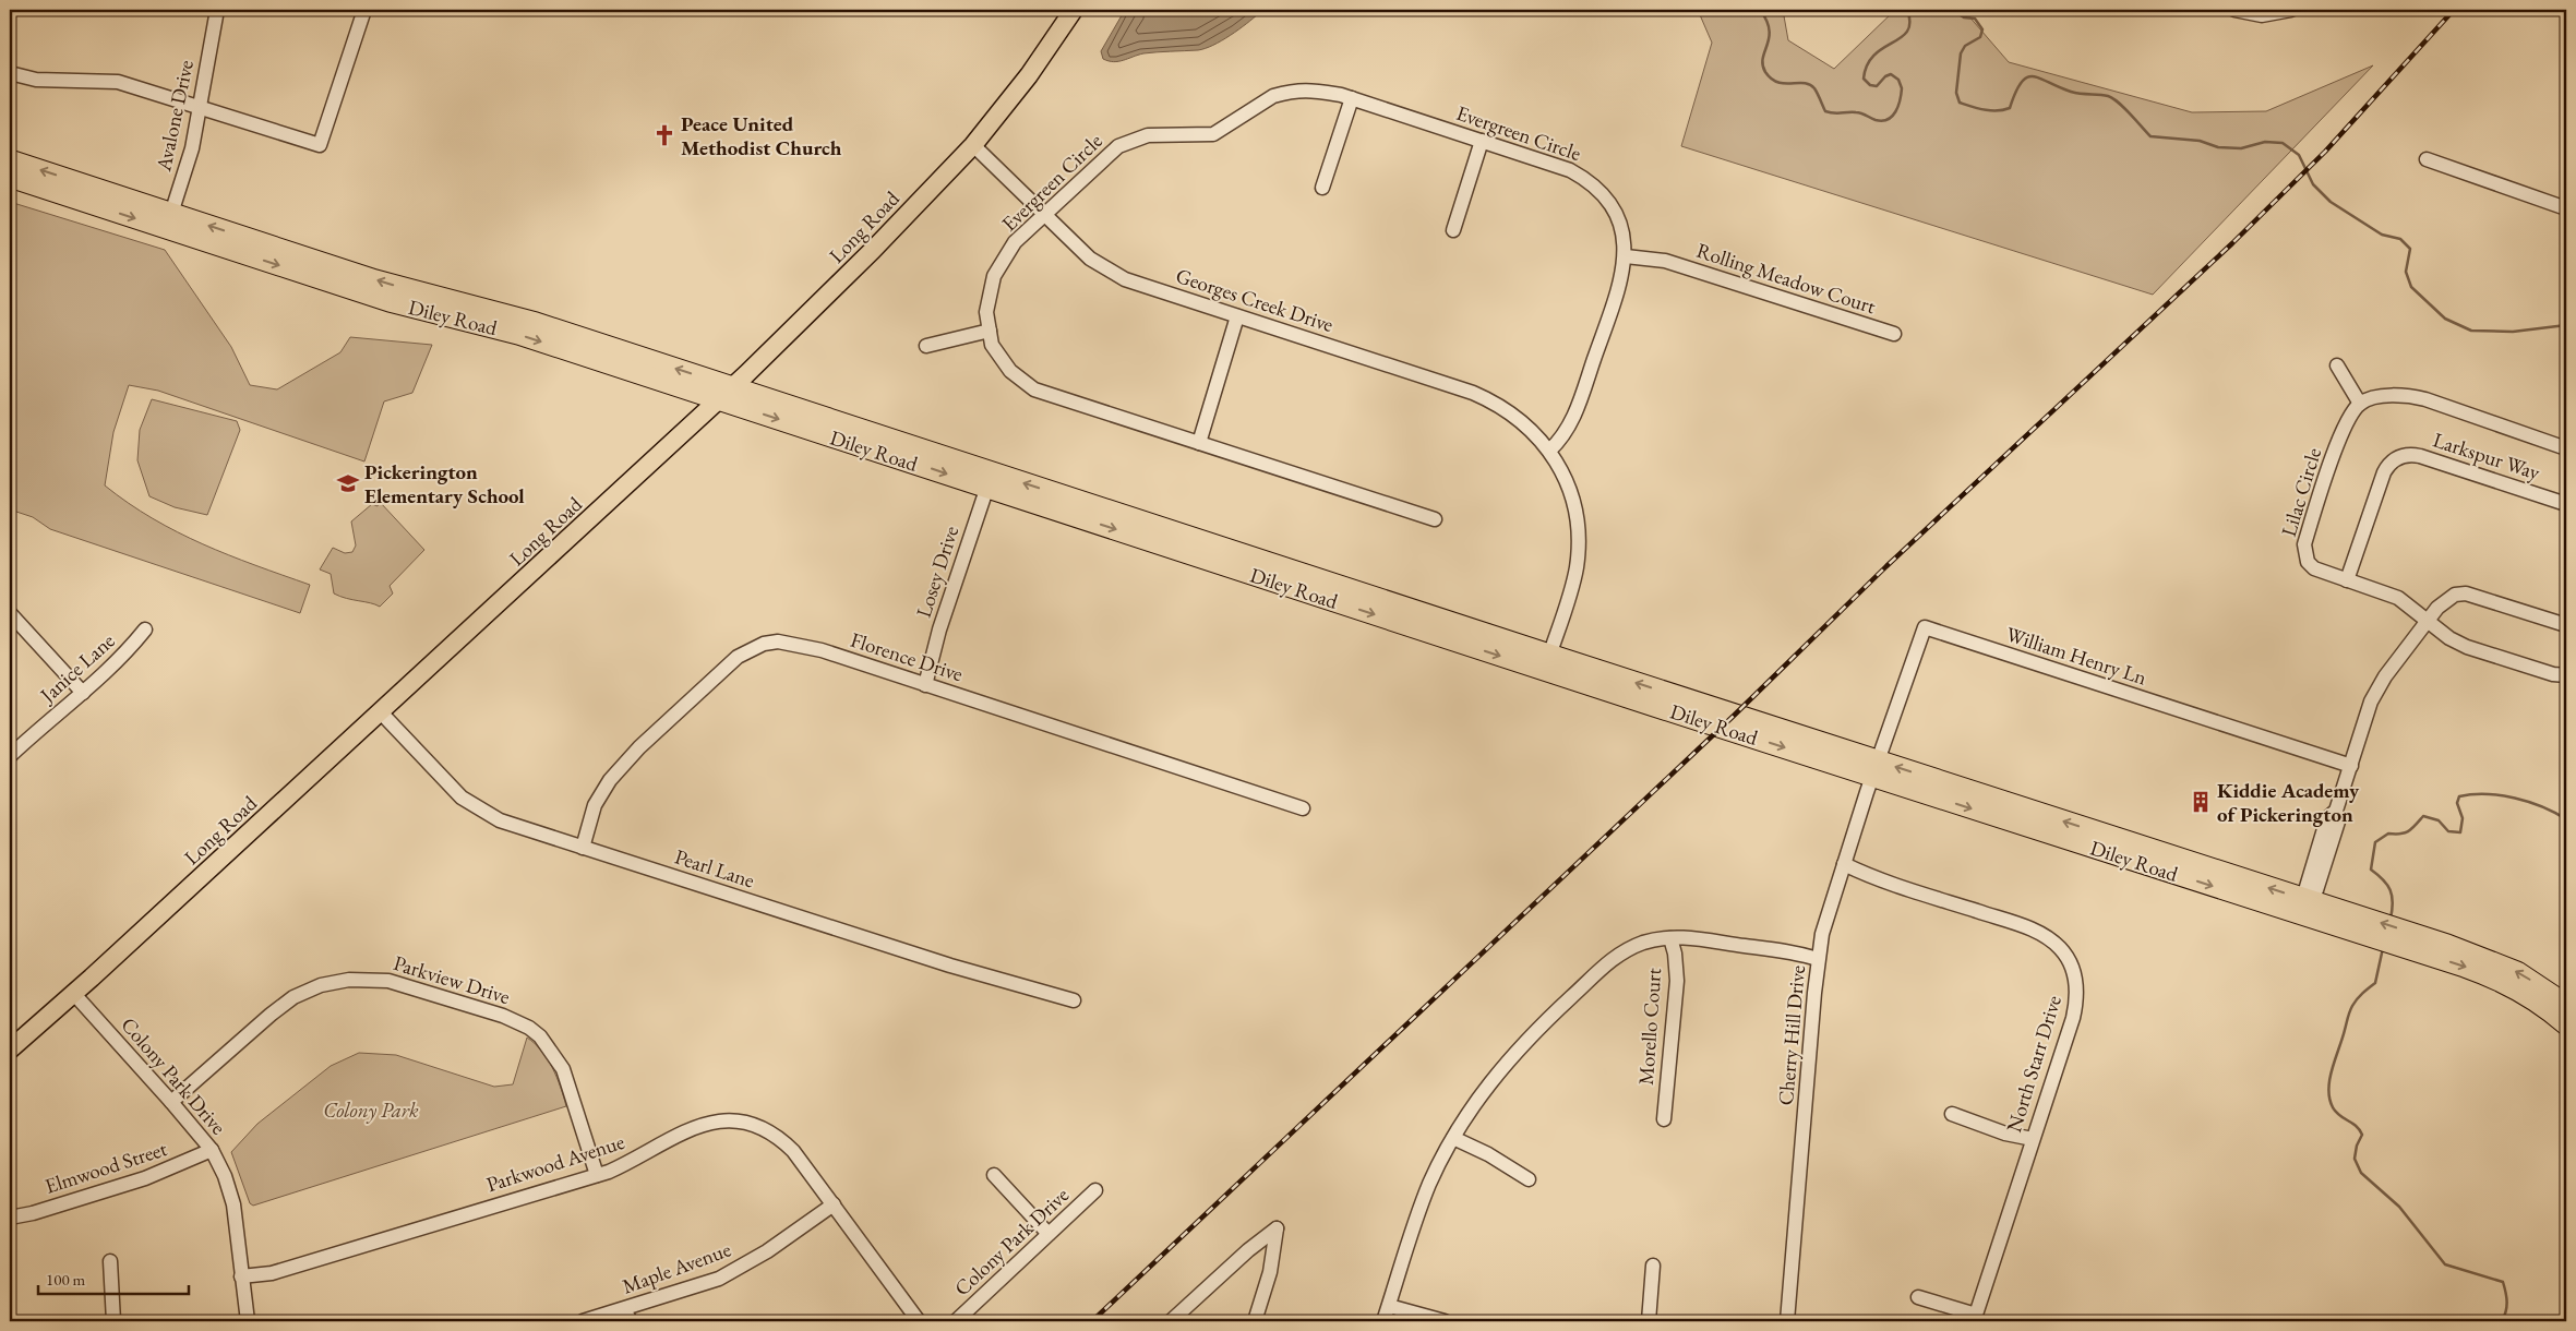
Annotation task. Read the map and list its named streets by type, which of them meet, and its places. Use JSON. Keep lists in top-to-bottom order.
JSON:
{
  "streets": {
    "highway": ["Diley Road"],
    "main road": ["Long Road"],
    "street": [
      "Avalone Drive",
      "Evergreen Circle",
      "Rolling Meadow Court",
      "Georges Creek Drive",
      "Larkspur Way",
      "Lilac Circle",
      "Losey Drive",
      "William Henry Ln",
      "Florence Drive",
      "Janice Lane",
      "Pearl Lane",
      "Parkview Drive",
      "Morello Court",
      "Cherry Hill Drive",
      "North Starr Drive",
      "Colony Park Drive",
      "Parkwood Avenue",
      "Elmwood Street",
      "Maple Avenue"
    ]
  },
  "crossings": [
    ["Avalone Drive", "Diley Road"],
    ["Evergreen Circle", "Rolling Meadow Court"],
    ["Evergreen Circle", "Georges Creek Drive"],
    ["Long Road", "Georges Creek Drive"],
    ["Long Road", "Diley Road"],
    ["Long Road", "Pearl Lane"],
    ["Long Road", "Colony Park Drive"],
    ["Diley Road", "Losey Drive"],
    ["Diley Road", "William Henry Ln"],
    ["Diley Road", "Cherry Hill Drive"],
    ["Larkspur Way", "Lilac Circle"],
    ["Losey Drive", "Florence Drive"],
    ["William Henry Ln", "Cherry Hill Drive"],
    ["Florence Drive", "Pearl Lane"],
    ["Parkview Drive", "Colony Park Drive"],
    ["Parkview Drive", "Parkwood Avenue"],
    ["Cherry Hill Drive", "North Starr Drive"],
    ["Colony Park Drive", "Parkwood Avenue"],
    ["Colony Park Drive", "Elmwood Street"],
    ["Parkwood Avenue", "Maple Avenue"]
  ],
  "parks": ["Colony Park"],
  "places": {
    "church": ["Peace United Methodist Church"],
    "school or university": ["Pickerington Elementary School"],
    "building": ["Kiddie Academy of Pickerington"]
  },
  "scale_bar": "100 m"
}
